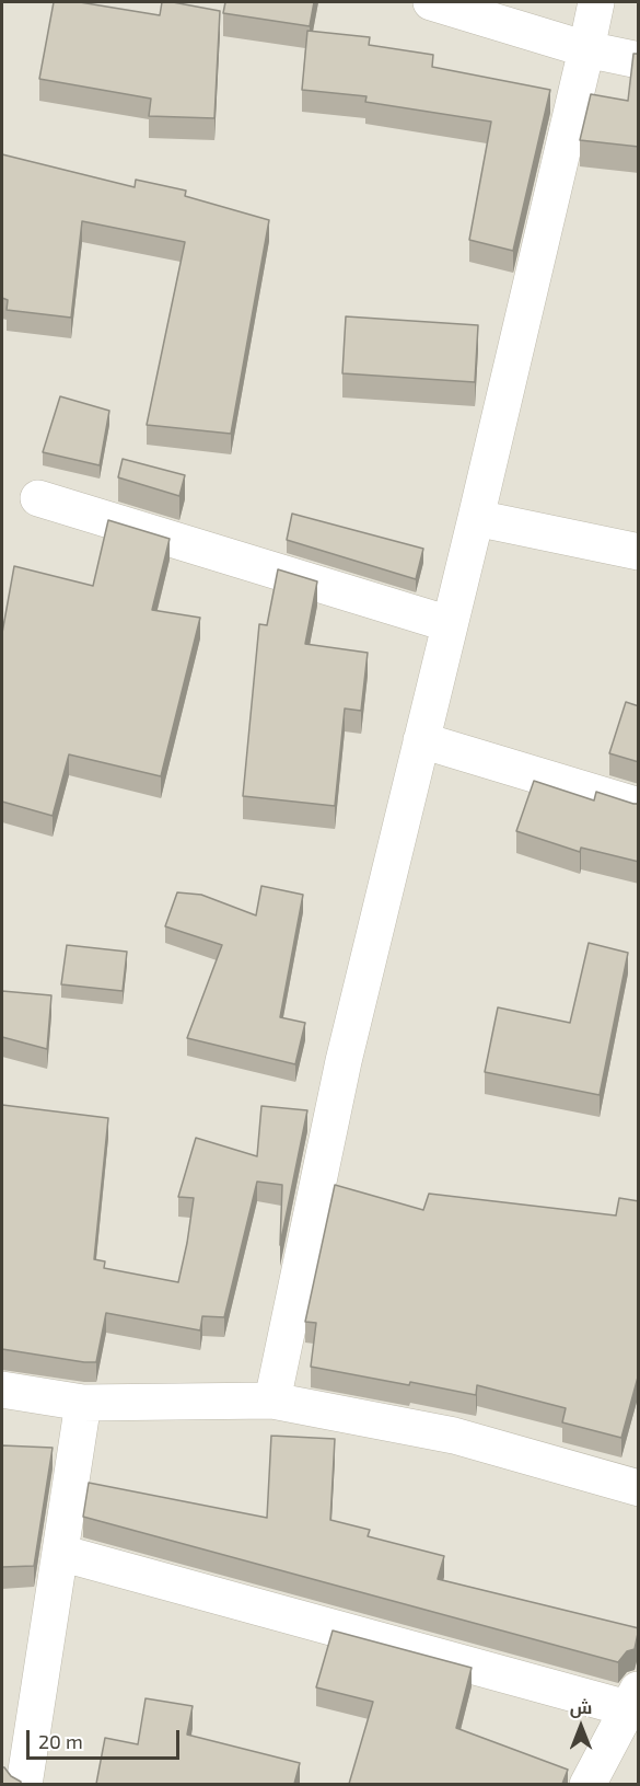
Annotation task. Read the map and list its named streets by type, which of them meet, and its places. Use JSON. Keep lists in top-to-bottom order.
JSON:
{
  "scale_bar": "20 m",
  "north": "top"
}
